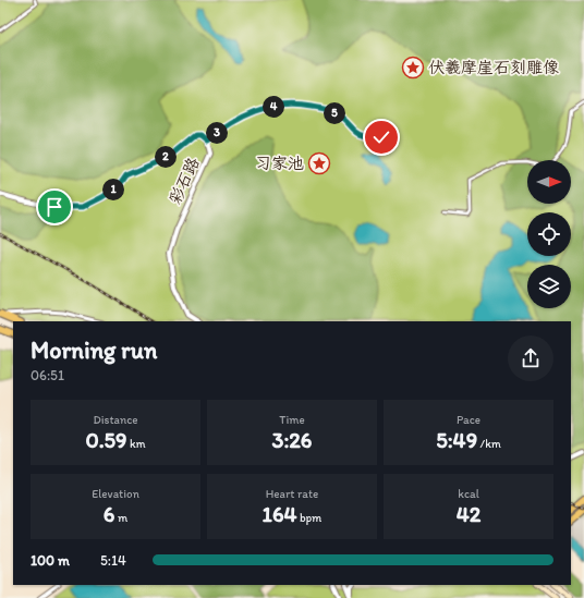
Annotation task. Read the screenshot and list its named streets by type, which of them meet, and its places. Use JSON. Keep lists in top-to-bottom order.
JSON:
{
  "streets": {
    "street": ["彩石路"]
  },
  "places": {
    "place": ["伏羲摩崖石刻雕像", "习家池"]
  },
  "north": "right",
  "page": {
    "pins": [
      "4",
      "5",
      "3",
      "2",
      "1"
    ],
    "heading": ["Morning run", "06:51"],
    "stats": [
      ["Distance", "0.59 km"],
      ["Time", "3:26"],
      ["Pace", "5:49 /km"],
      ["Elevation", "6 m"],
      ["Heart rate", "164 bpm"],
      ["kcal", "42"]
    ],
    "list": [
      {
        "name": "100 m",
        "note": "5:14"
      }
    ]
  }
}
